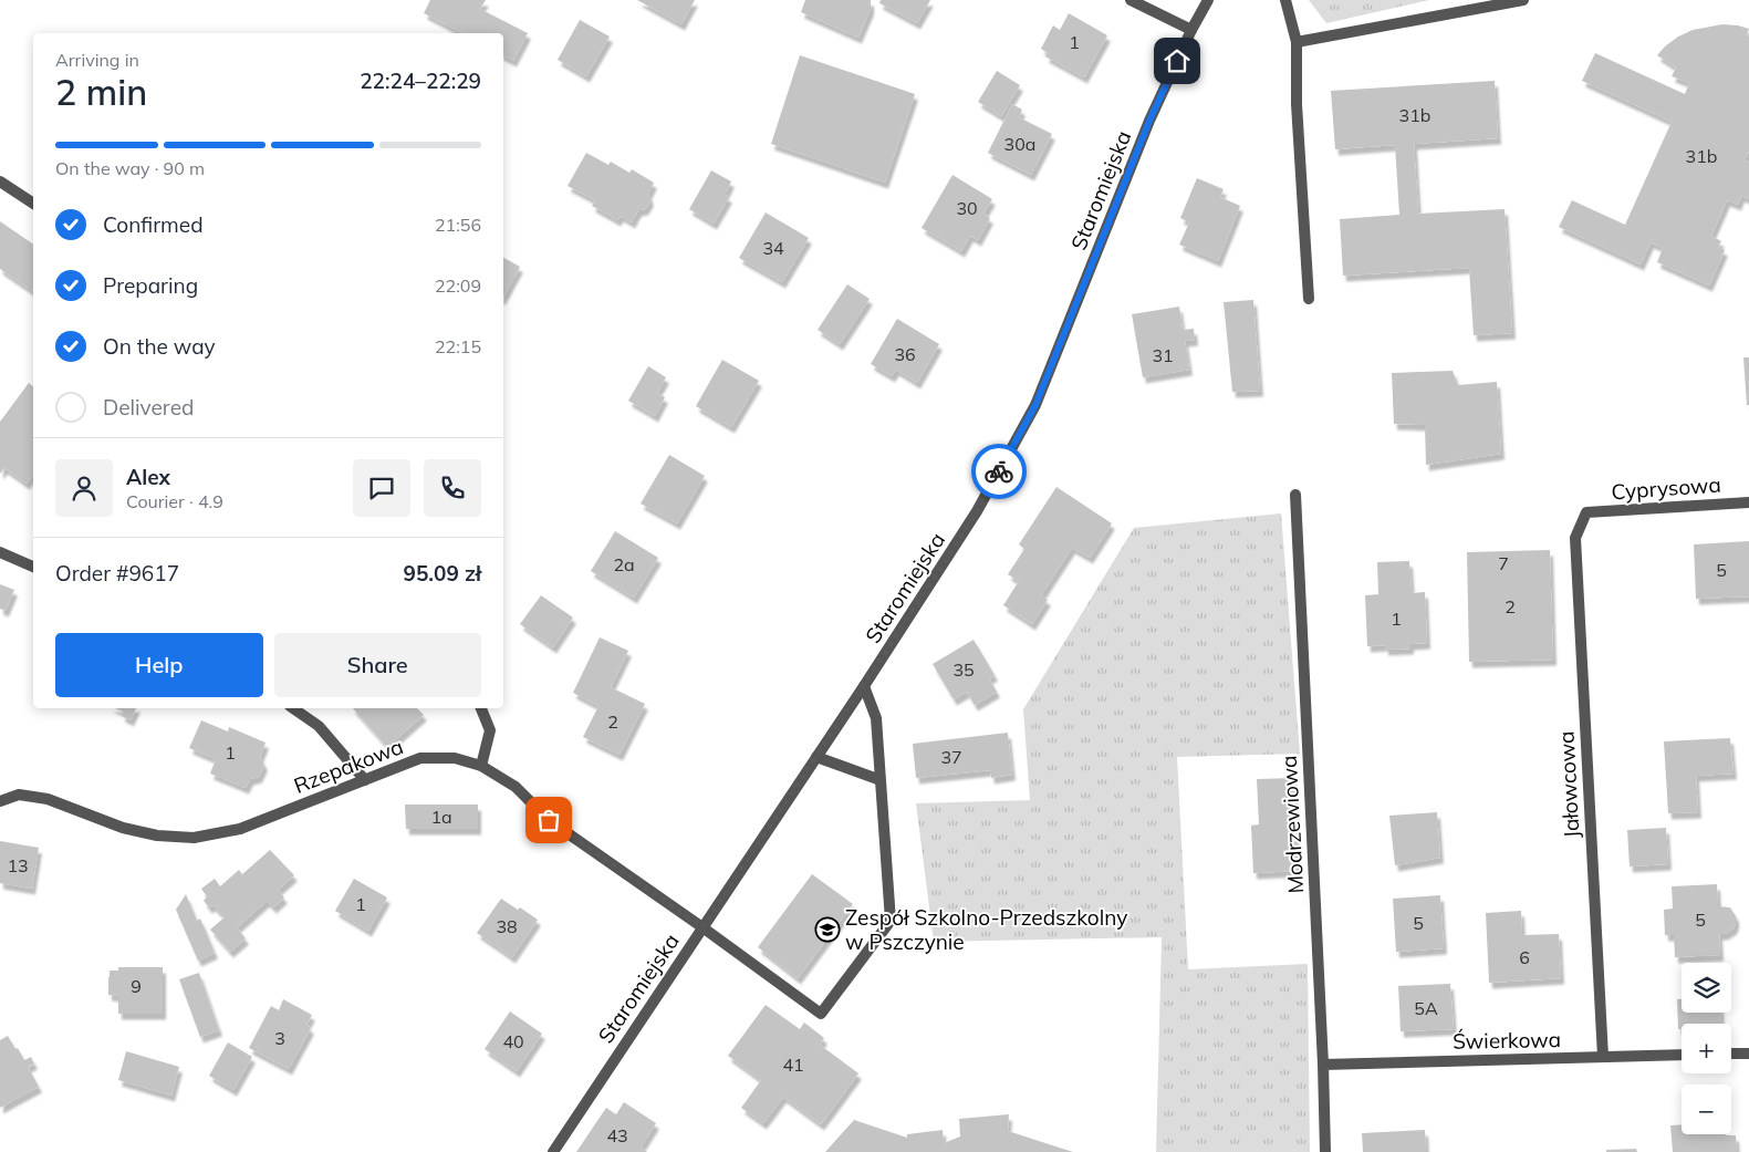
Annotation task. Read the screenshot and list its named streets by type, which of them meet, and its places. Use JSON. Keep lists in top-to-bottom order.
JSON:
{
  "streets": {
    "street": [
      "Staromiejska",
      "Cyprysowa",
      "Rzepakowa",
      "Jałowcowa",
      "Modrzewiowa",
      "Świerkowa"
    ]
  },
  "crossings": [
    ["Staromiejska", "Rzepakowa"],
    ["Cyprysowa", "Jałowcowa"],
    ["Jałowcowa", "Świerkowa"],
    ["Modrzewiowa", "Świerkowa"]
  ],
  "places": {
    "school or university": ["Zespół Szkolno-Przedszkolny w Pszczynie"]
  },
  "house_numbers": [
    "1",
    "31b",
    "30a",
    "31b",
    "30",
    "34",
    "36",
    "31",
    "7",
    "2a",
    "5",
    "2",
    "1",
    "35",
    "2",
    "1",
    "37",
    "1a",
    "13",
    "1",
    "5",
    "5",
    "38",
    "6",
    "9",
    "5A",
    "3",
    "40",
    "41",
    "43"
  ],
  "page": {
    "heading": ["2 min", "Arriving in", "22:24–22:29"],
    "panel": [
      "Alex",
      "Courier · 4.9",
      "Order #9617",
      "95.09 zł"
    ],
    "bar": "On the way · 90 m",
    "list": [
      ["Confirmed", "21:56"],
      ["Preparing", "22:09"],
      ["On the way", "22:15"],
      "Delivered"
    ],
    "buttons": ["Help", "Share"],
    "map_buttons": ["+", "−"]
  }
}
